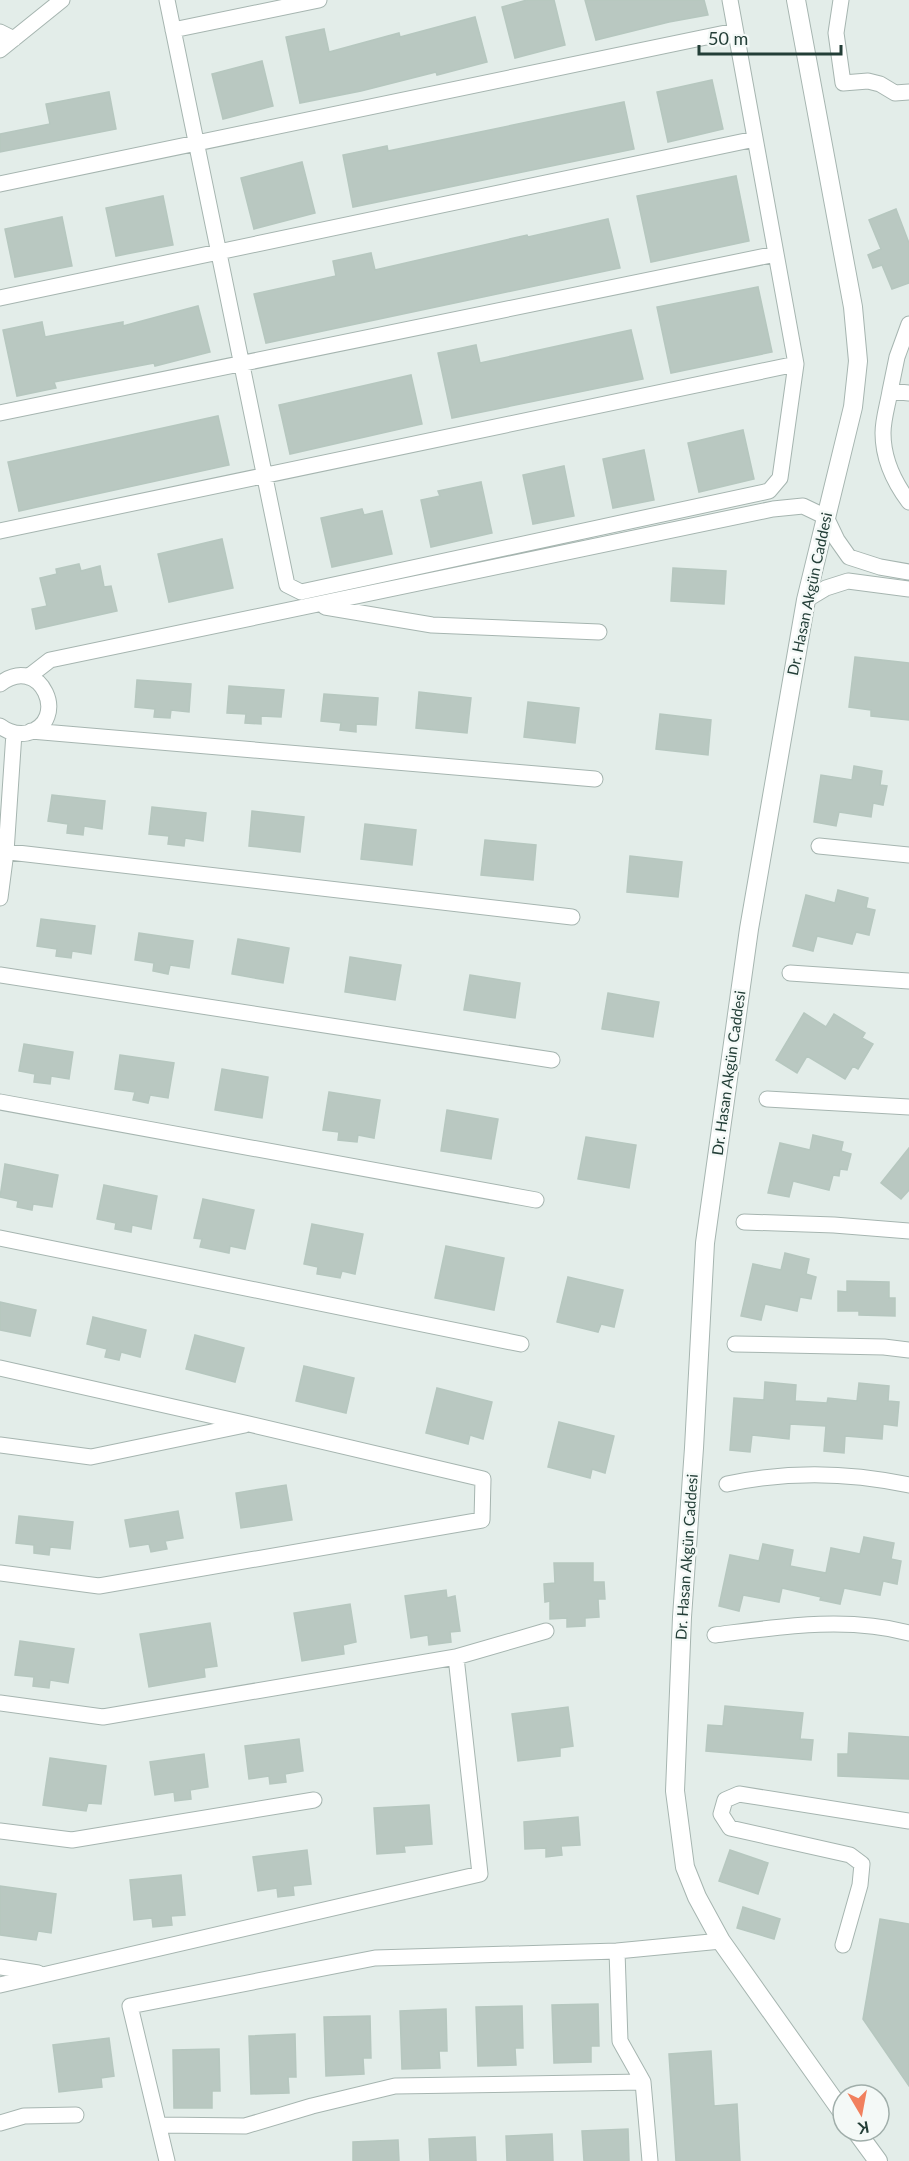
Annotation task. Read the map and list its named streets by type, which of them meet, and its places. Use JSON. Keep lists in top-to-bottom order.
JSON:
{
  "streets": {
    "street": ["Dr. Hasan Akgün Caddesi"]
  },
  "scale_bar": "50 m",
  "north": "bottom"
}
